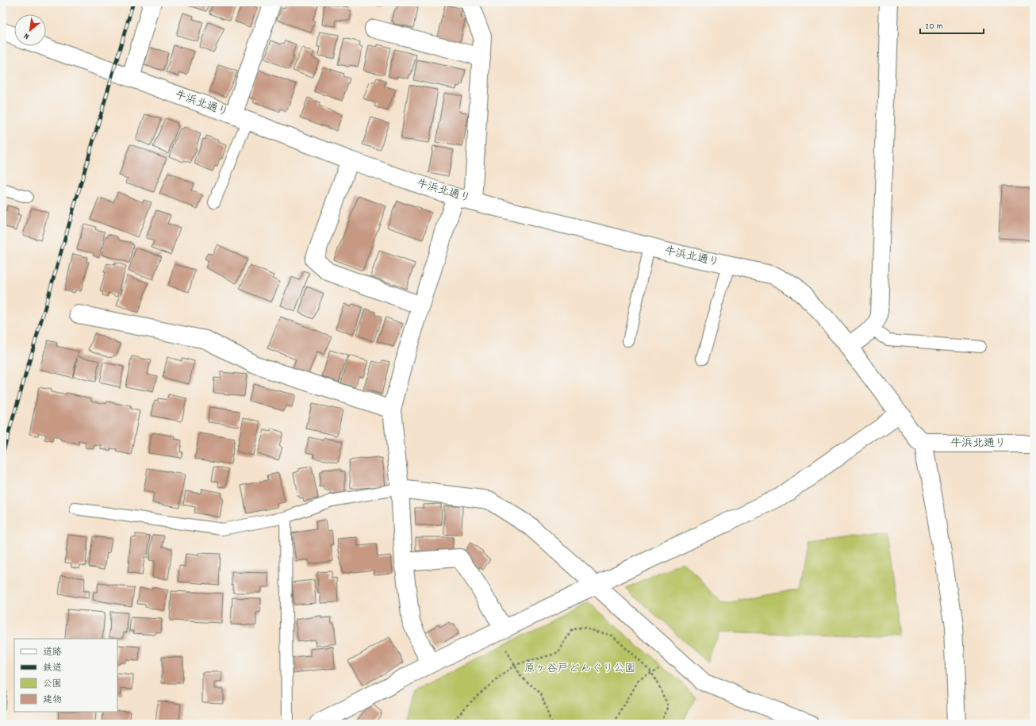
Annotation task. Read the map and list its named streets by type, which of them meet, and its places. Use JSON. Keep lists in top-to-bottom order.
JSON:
{
  "streets": {
    "street": ["牛浜北通り"]
  },
  "parks": ["原ヶ谷戸どんぐり公園"],
  "legend": [
    "道路",
    "鉄道",
    "公園",
    "建物"
  ],
  "scale_bar": "20 m",
  "north": "bottom left"
}
